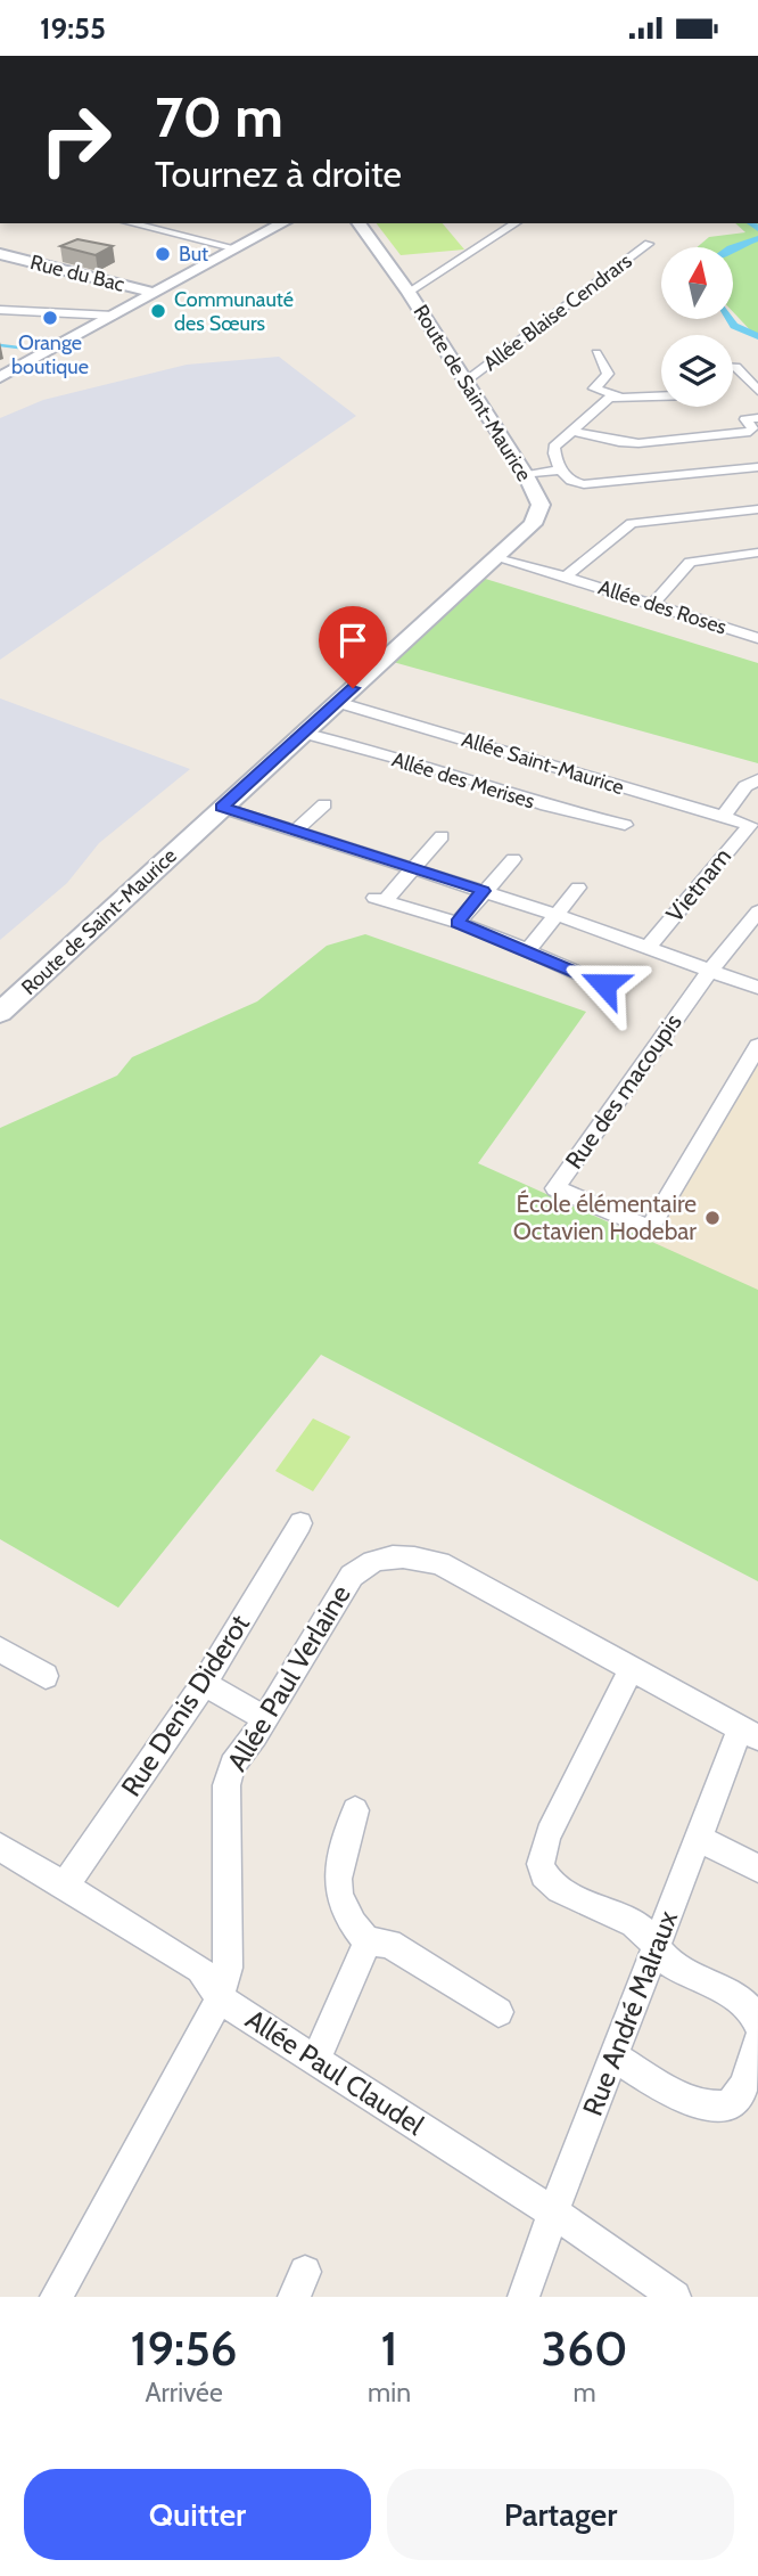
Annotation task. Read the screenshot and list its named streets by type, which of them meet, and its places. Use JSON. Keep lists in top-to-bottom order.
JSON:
{
  "streets": {
    "street": [
      "Rue du Bac",
      "Allée Blaise Cendrars",
      "Route de Saint-Maurice",
      "Allée des Roses",
      "Allée Saint-Maurice",
      "Allée des Merises",
      "Vietnam",
      "Rue des macoupis",
      "Allée Paul Verlaine",
      "Rue Denis Diderot",
      "Rue André Malraux",
      "Allée Paul Claudel"
    ]
  },
  "crossings": [
    ["Allée Blaise Cendrars", "Route de Saint-Maurice"],
    ["Route de Saint-Maurice", "Allée des Roses"],
    ["Route de Saint-Maurice", "Allée Saint-Maurice"],
    ["Route de Saint-Maurice", "Allée des Merises"],
    ["Allée Saint-Maurice", "Vietnam"],
    ["Allée Paul Verlaine", "Rue André Malraux"],
    ["Allée Paul Verlaine", "Allée Paul Claudel"],
    ["Rue Denis Diderot", "Allée Paul Claudel"],
    ["Rue André Malraux", "Allée Paul Claudel"]
  ],
  "places": [
    "But",
    "Communauté des Sœurs",
    "Orange boutique",
    "École élémentaire Octavien Hodebar"
  ],
  "north": "top",
  "page": {
    "status": "19:55",
    "turn": ["70 m", "Tournez à droite"],
    "eta": [
      "19:56",
      "Arrivée",
      "1",
      "min",
      "360",
      "m"
    ],
    "buttons": ["Quitter", "Partager"]
  }
}
